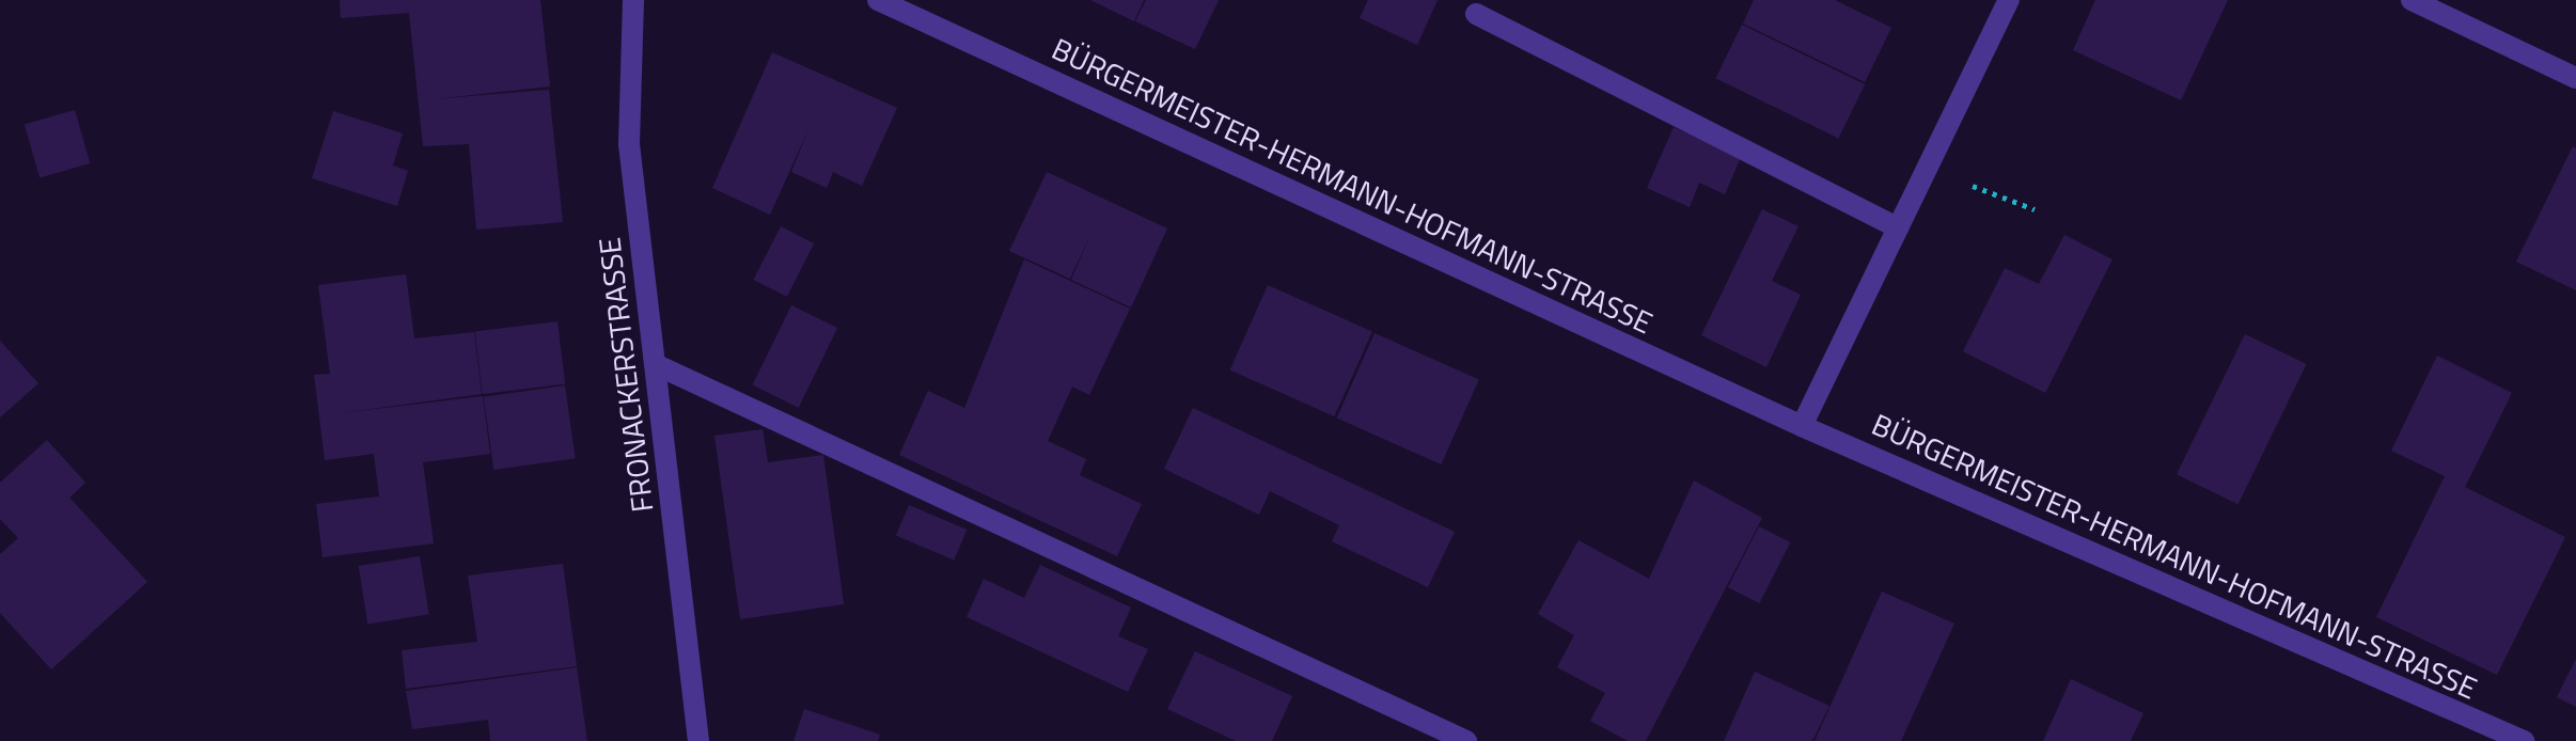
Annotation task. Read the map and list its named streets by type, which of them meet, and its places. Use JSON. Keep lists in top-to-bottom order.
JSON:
{
  "streets": {
    "street": ["BÜRGERMEISTER-HERMANN-HOFMANN-STRASSE", "FRONACKERSTRASSE"]
  }
}
